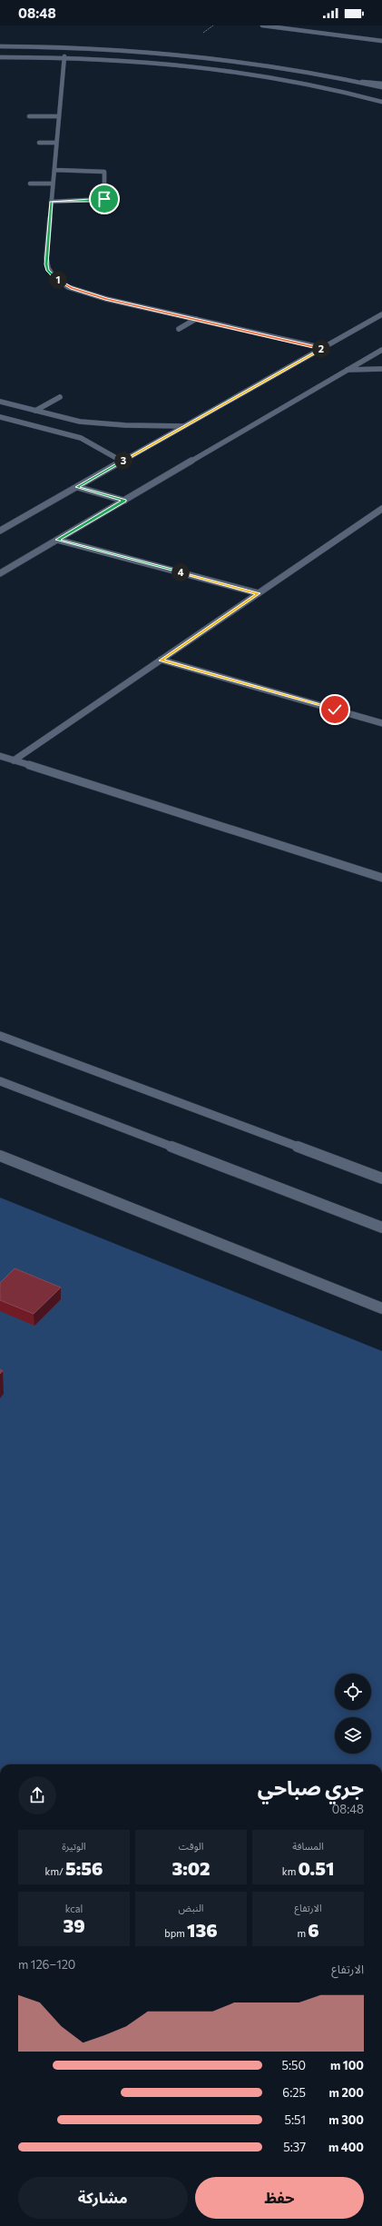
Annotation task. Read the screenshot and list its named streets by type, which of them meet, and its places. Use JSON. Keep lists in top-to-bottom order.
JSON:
{
  "page": {
    "status": "08:48",
    "pins": [
      "1",
      "2",
      "3",
      "4"
    ],
    "heading": ["جري صباحي", "08:48"],
    "stats": [
      ["المسافة", "0.51 km"],
      ["الوقت", "3:02"],
      ["الوتيرة", "5:56 /km"],
      ["الارتفاع", "6 m"],
      ["النبض", "136 bpm"],
      ["kcal", "39"]
    ],
    "chart": ["الارتفاع", "120–126 m"],
    "list": [
      {
        "name": "100 m",
        "note": "5:50"
      },
      {
        "name": "200 m",
        "note": "6:25"
      },
      {
        "name": "300 m",
        "note": "5:51"
      },
      {
        "name": "400 m",
        "note": "5:37"
      }
    ],
    "buttons": ["حفظ", "مشاركة"]
  }
}
